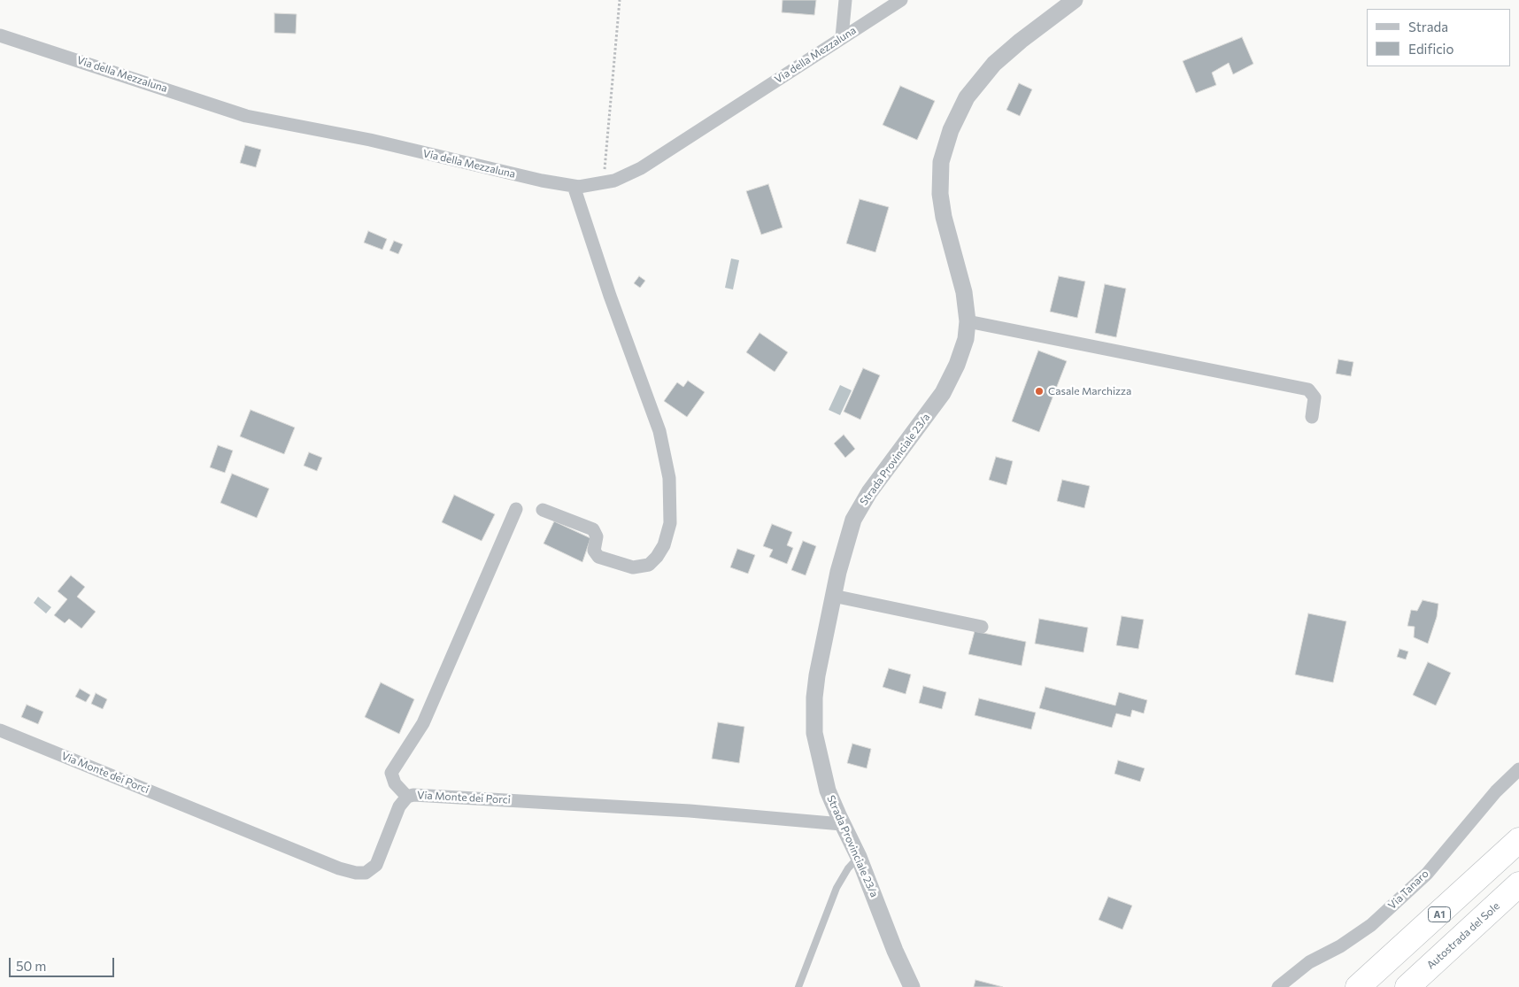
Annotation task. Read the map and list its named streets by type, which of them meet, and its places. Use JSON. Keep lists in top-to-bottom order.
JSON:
{
  "streets": {
    "highway": ["A1", "Autostrada del Sole"],
    "street": [
      "Via della Mezzaluna",
      "Strada Provinciale 23/a",
      "Via Monte dei Porci",
      "Via Tanaro"
    ]
  },
  "crossings": [
    ["Strada Provinciale 23/a", "Via Monte dei Porci"]
  ],
  "places": ["Casale Marchizza"],
  "legend": ["Strada", "Edificio"],
  "scale_bar": "50 m"
}
